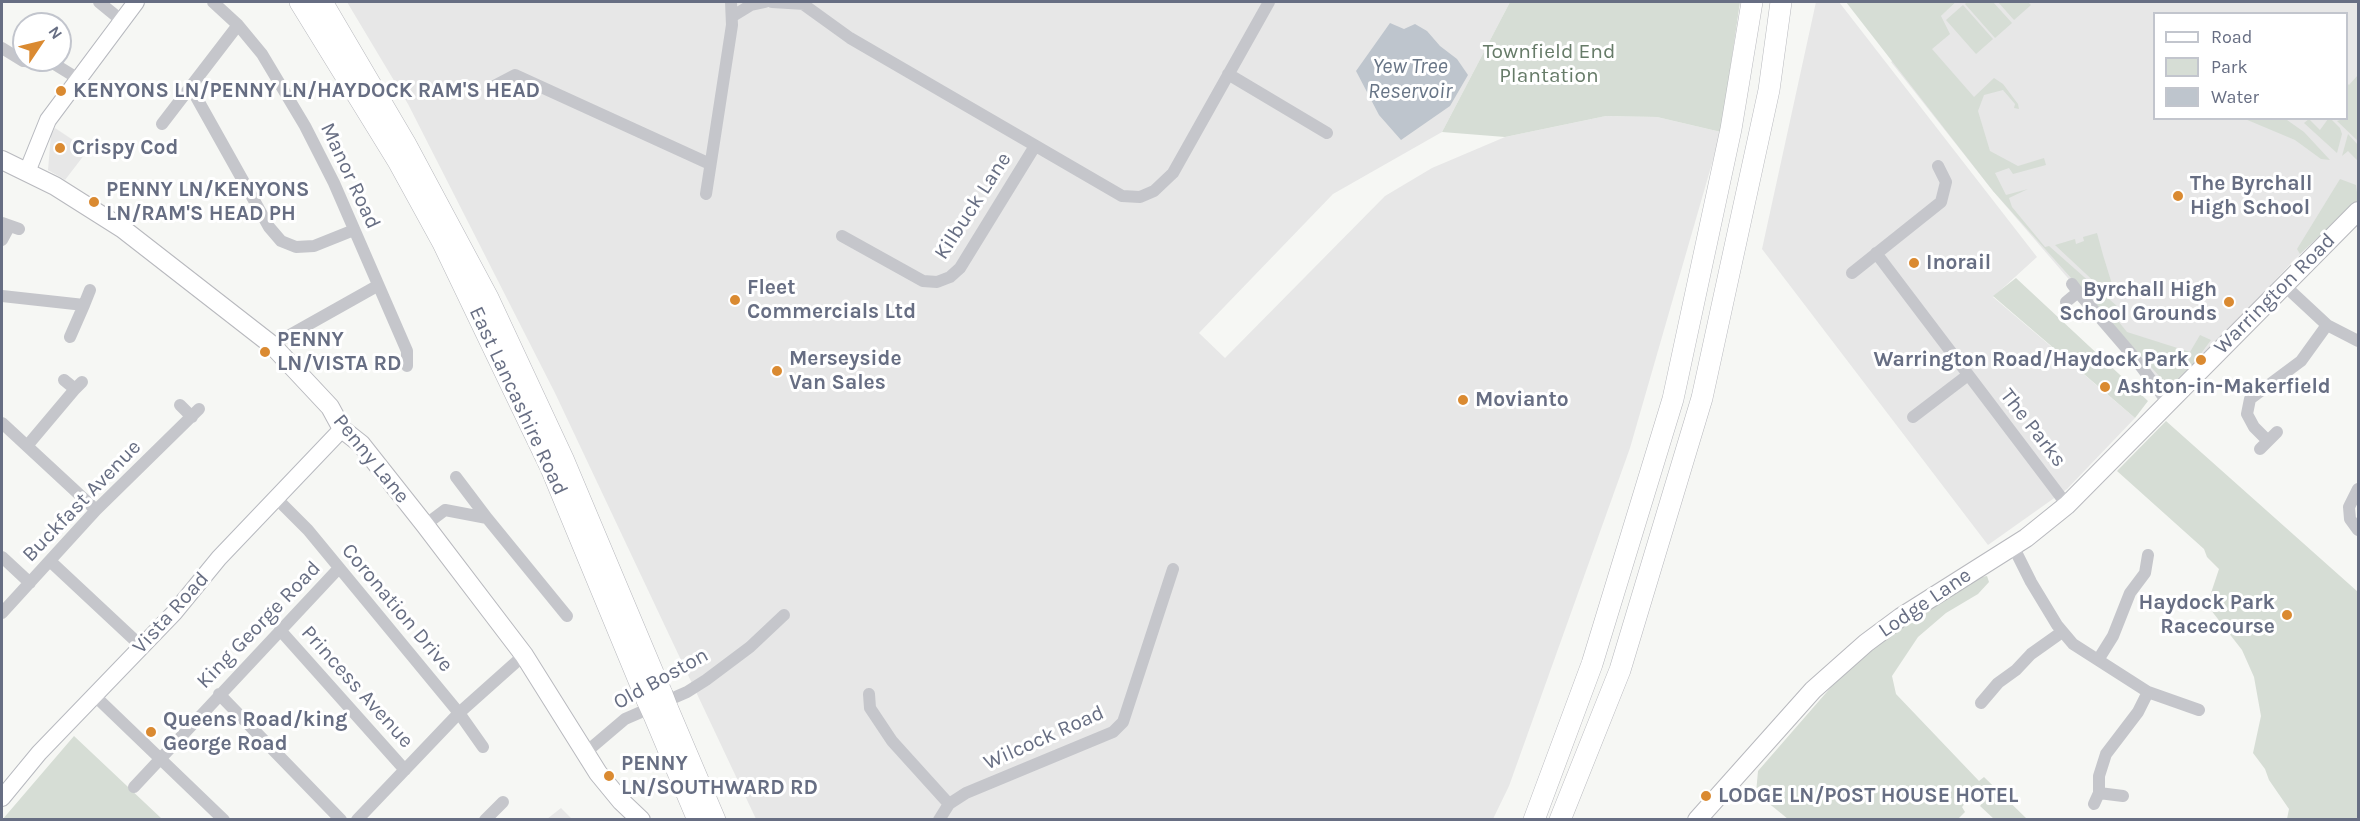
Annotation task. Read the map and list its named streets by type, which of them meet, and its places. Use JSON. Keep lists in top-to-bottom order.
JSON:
{
  "streets": {
    "highway": ["East Lancashire Road"],
    "main road": [
      "Warrington Road",
      "Penny Lane",
      "Lodge Lane",
      "Vista Road"
    ],
    "street": [
      "Manor Road",
      "Kilbuck Lane",
      "The Parks",
      "Buckfast Avenue",
      "Coronation Drive",
      "King George Road",
      "Old Boston",
      "Princess Avenue",
      "Wilcock Road"
    ]
  },
  "crossings": [
    ["Warrington Road", "Lodge Lane"],
    ["The Parks", "Lodge Lane"],
    ["Penny Lane", "Vista Road"],
    ["Penny Lane", "Old Boston"],
    ["Coronation Drive", "Vista Road"],
    ["Coronation Drive", "King George Road"],
    ["King George Road", "Princess Avenue"]
  ],
  "water": ["Yew Tree Reservoir"],
  "parks": ["Townfield End Plantation"],
  "places": [
    "KENYONS LN/PENNY LN/HAYDOCK RAM'S HEAD",
    "Crispy Cod",
    "The Byrchall High School",
    "PENNY LN/KENYONS LN/RAM'S HEAD PH",
    "Inorail",
    "Fleet Commercials Ltd",
    "Byrchall High School Grounds",
    "PENNY LN/VISTA RD",
    "Warrington Road/Haydock Park",
    "Merseyside Van Sales",
    "Ashton-in-Makerfield",
    "Movianto",
    "Haydock Park Racecourse",
    "Queens Road/king George Road",
    "PENNY LN/SOUTHWARD RD",
    "LODGE LN/POST HOUSE HOTEL"
  ],
  "legend": ["Road", "Park", "Water"],
  "north": "top right"
}
